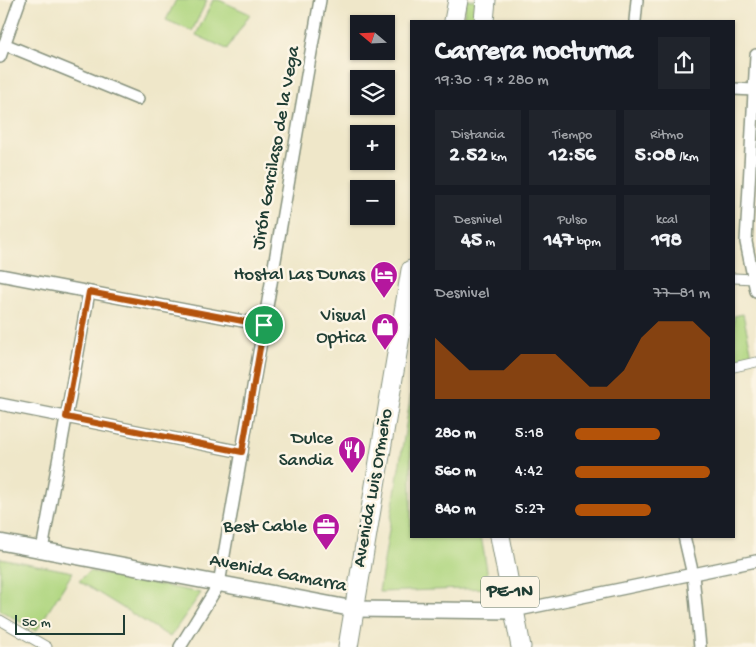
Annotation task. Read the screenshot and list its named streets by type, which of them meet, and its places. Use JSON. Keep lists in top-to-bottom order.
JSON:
{
  "streets": {
    "highway": ["Avenida Luis Ormeño", "PE-1N"],
    "street": ["Jirón Garcilaso de la Vega", "Avenida Gamarra"]
  },
  "crossings": [
    ["Jirón Garcilaso de la Vega", "Avenida Gamarra"],
    ["Avenida Luis Ormeño", "Avenida Gamarra"],
    ["Avenida Gamarra", "PE-1N"]
  ],
  "places": {
    "hotel": ["Hostal Las Dunas"],
    "shop": ["Visual Optica"],
    "restaurant": ["Dulce Sandia"],
    "office": ["Best Cable"]
  },
  "scale_bar": "50 m",
  "north": "left",
  "page": {
    "map_buttons": ["+", "−"],
    "heading": ["Carrera nocturna", "19:30 · 9 × 280 m"],
    "stats": [
      ["Distancia", "2.52 km"],
      ["Tiempo", "12:56"],
      ["Ritmo", "5:08 /km"],
      ["Desnivel", "45 m"],
      ["Pulso", "147 bpm"],
      ["kcal", "198"]
    ],
    "chart": ["Desnivel", "77–81 m"],
    "list": [
      {
        "name": "280 m",
        "note": "5:18"
      },
      {
        "name": "560 m",
        "note": "4:42"
      },
      {
        "name": "840 m",
        "note": "5:27"
      }
    ],
    "scale": "50 m"
  }
}
